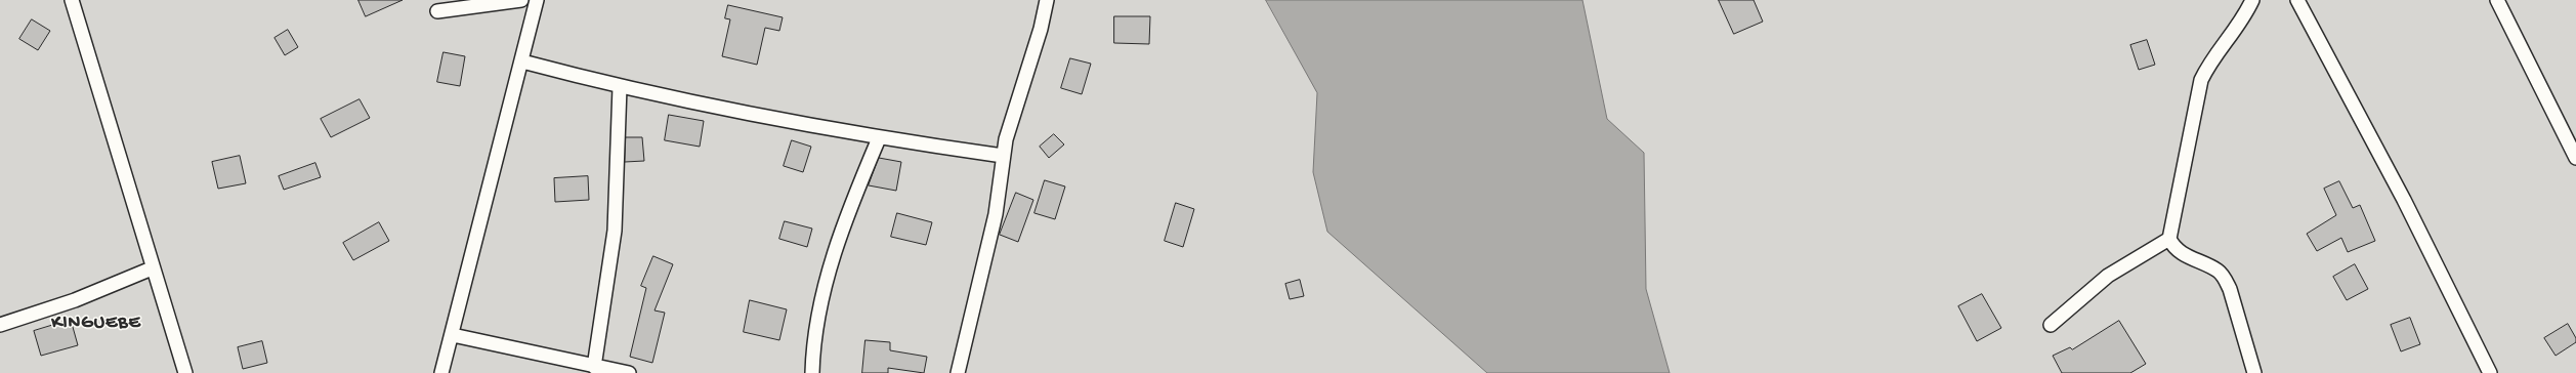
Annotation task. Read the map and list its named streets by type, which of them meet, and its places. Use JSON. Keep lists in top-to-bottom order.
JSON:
{
  "districts": ["KINGUEBE"]
}
